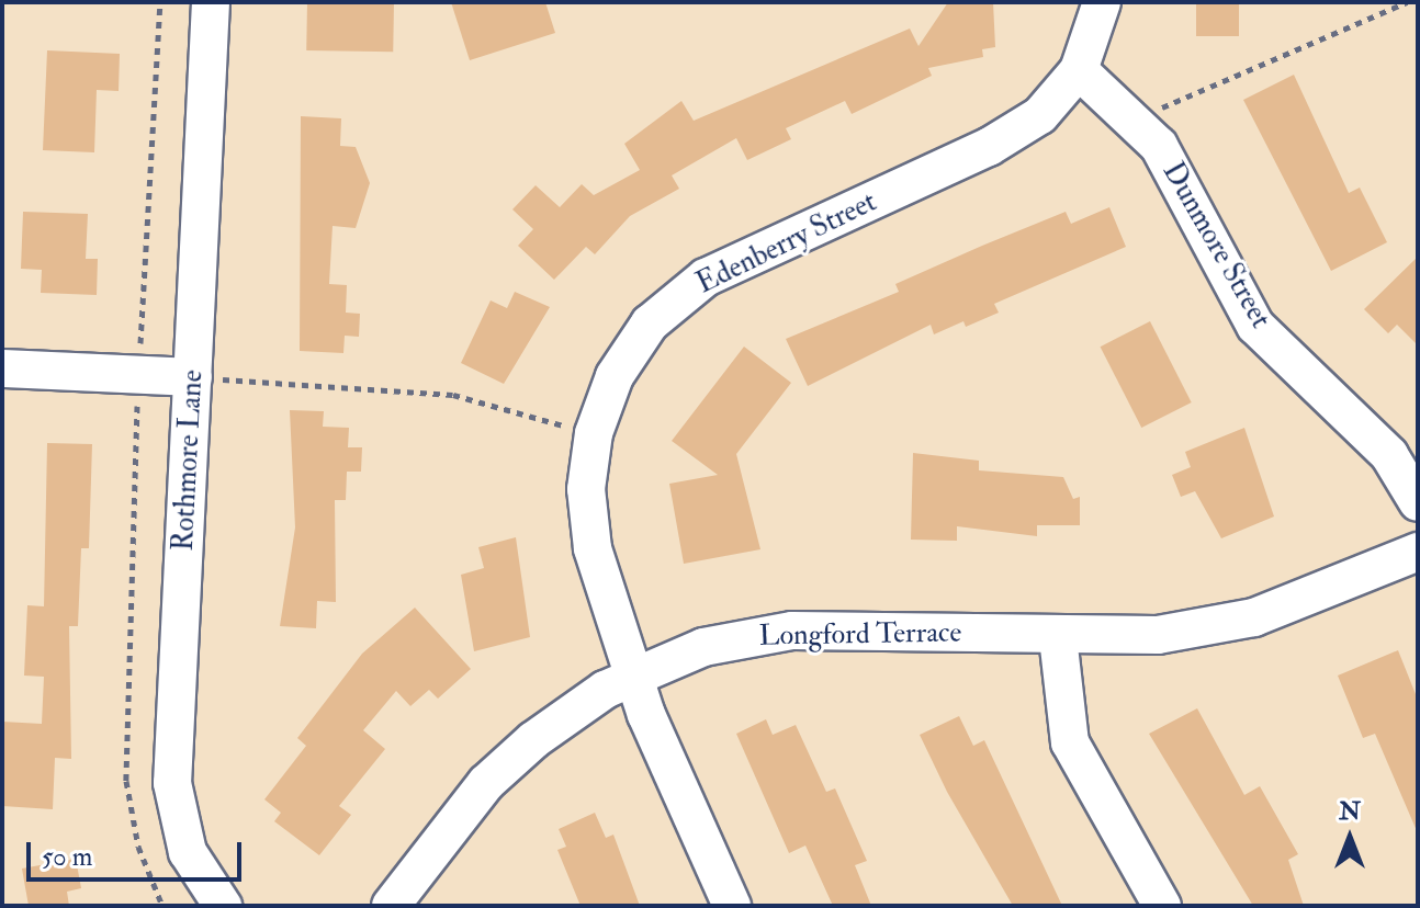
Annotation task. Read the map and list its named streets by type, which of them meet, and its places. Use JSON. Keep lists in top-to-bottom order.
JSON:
{
  "streets": {
    "street": [
      "Edenberry Street",
      "Dunmore Street",
      "Rothmore Lane",
      "Longford Terrace"
    ]
  },
  "crossings": [
    ["Edenberry Street", "Dunmore Street"],
    ["Edenberry Street", "Longford Terrace"]
  ],
  "scale_bar": "50 m",
  "north": "top"
}
